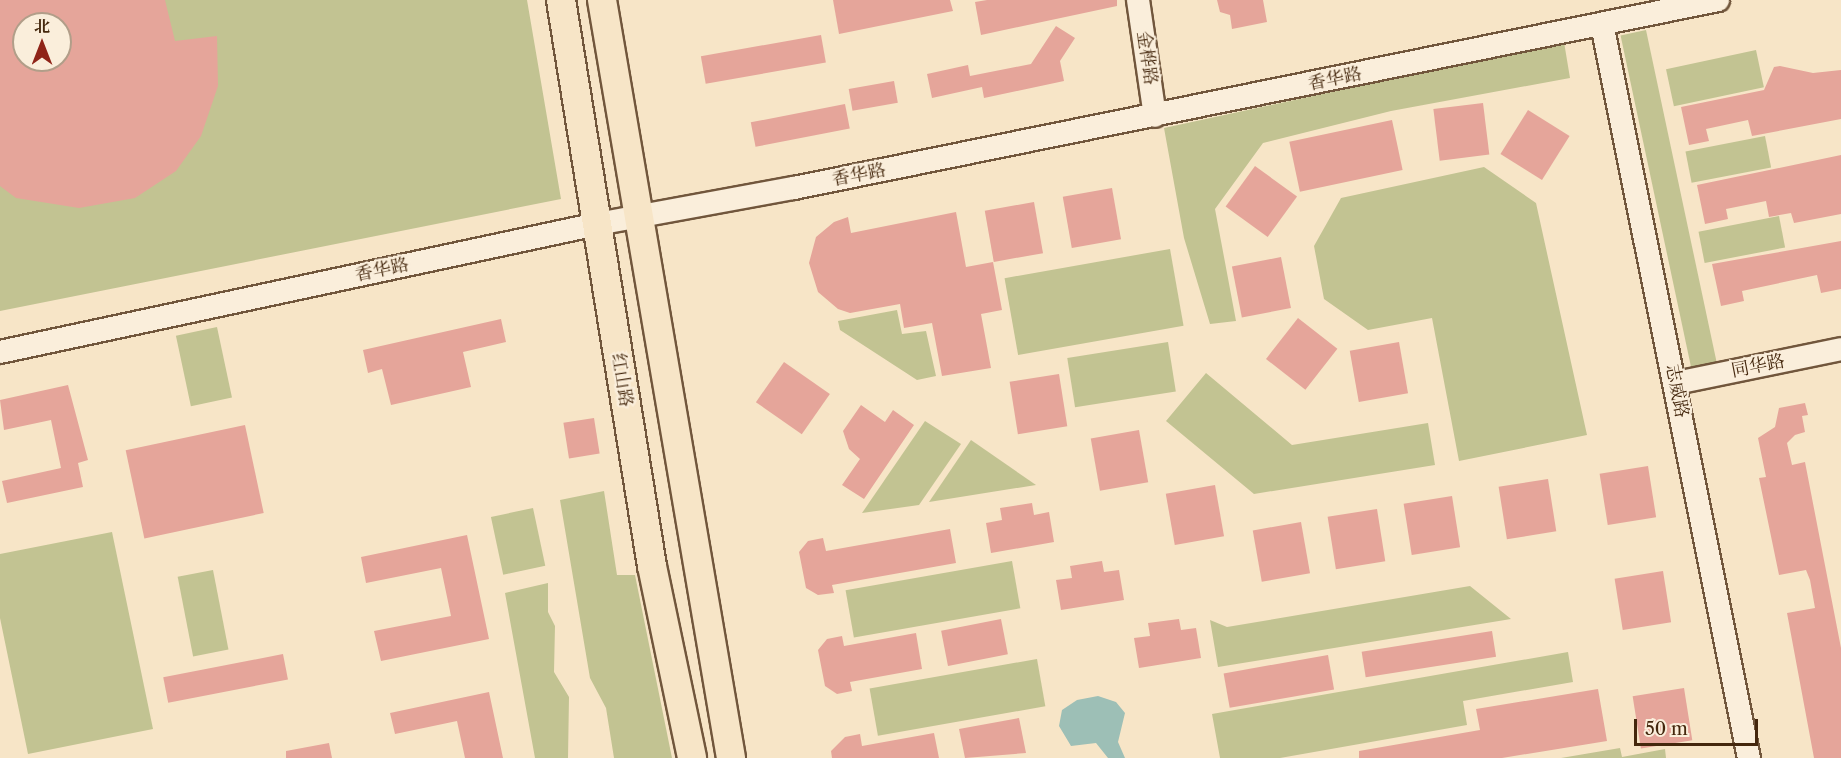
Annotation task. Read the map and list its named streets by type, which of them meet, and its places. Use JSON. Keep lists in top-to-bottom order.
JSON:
{
  "streets": {
    "main road": ["红山路"],
    "street": [
      "金桦路",
      "香华路",
      "同华路",
      "志威路"
    ]
  },
  "crossings": [
    ["金桦路", "香华路"],
    ["香华路", "红山路"],
    ["香华路", "志威路"],
    ["同华路", "志威路"]
  ],
  "scale_bar": "50 m",
  "north": "top"
}
